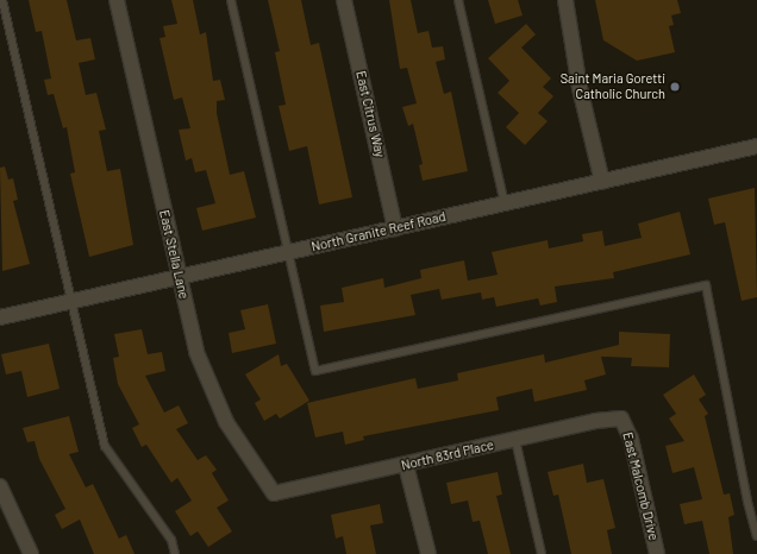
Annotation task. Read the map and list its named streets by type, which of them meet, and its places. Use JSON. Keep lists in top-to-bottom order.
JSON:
{
  "streets": {
    "street": [
      "East Citrus Way",
      "North Granite Reef Road",
      "East Stella Lane",
      "North 83rd Place",
      "East Malcomb Drive"
    ]
  },
  "crossings": [
    ["East Citrus Way", "North Granite Reef Road"],
    ["North Granite Reef Road", "East Stella Lane"],
    ["East Stella Lane", "North 83rd Place"],
    ["North 83rd Place", "East Malcomb Drive"]
  ],
  "places": ["Saint Maria Goretti Catholic Church"]
}
